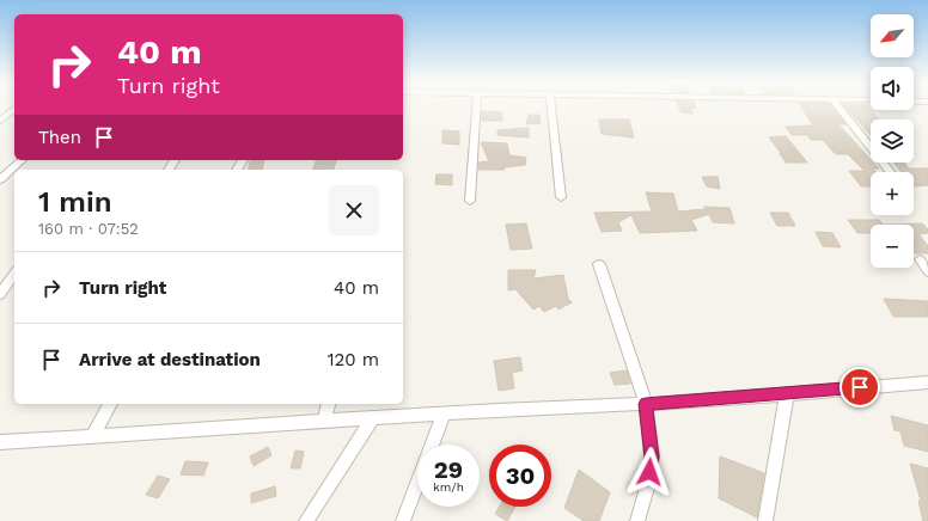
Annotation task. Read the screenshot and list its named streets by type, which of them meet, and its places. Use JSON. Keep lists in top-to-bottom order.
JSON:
{
  "north": "bottom left",
  "page": {
    "map_buttons": ["+", "−"],
    "turn": ["40 m", "Turn right"],
    "then": "Then",
    "heading": ["1 min", "160 m · 07:52"],
    "list": [
      {
        "name": "Turn right",
        "value": "40 m"
      },
      {
        "name": "Arrive at destination",
        "value": "120 m"
      }
    ],
    "speed": "29 km/h",
    "limit": "30"
  }
}
